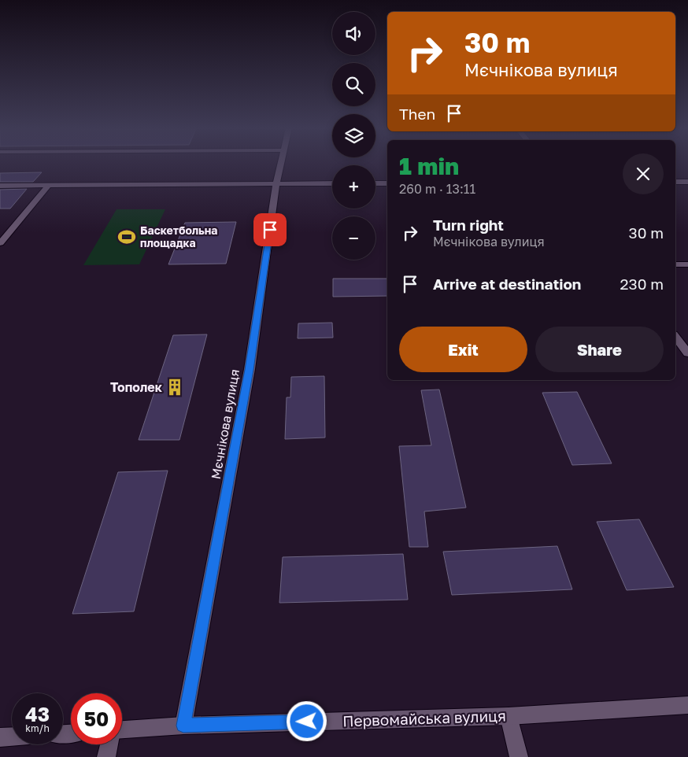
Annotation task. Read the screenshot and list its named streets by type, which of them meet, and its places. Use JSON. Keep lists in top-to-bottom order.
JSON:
{
  "streets": {
    "street": ["Мєчнікова вулиця", "Первомайська вулиця"]
  },
  "crossings": [
    ["Мєчнікова вулиця", "Первомайська вулиця"]
  ],
  "places": {
    "sports": ["Баскетбольна площадка"],
    "building": ["Тополек"]
  },
  "page": {
    "map_buttons": ["+", "−"],
    "turn": ["30 m", "Мєчнікова вулиця"],
    "then": "Then",
    "heading": ["1 min", "260 m · 13:11"],
    "list": [
      {
        "name": "Turn right",
        "note": "Мєчнікова вулиця",
        "value": "30 m"
      },
      {
        "name": "Arrive at destination",
        "value": "230 m"
      }
    ],
    "buttons": ["Exit", "Share"],
    "speed": "43 km/h",
    "limit": "50"
  }
}
